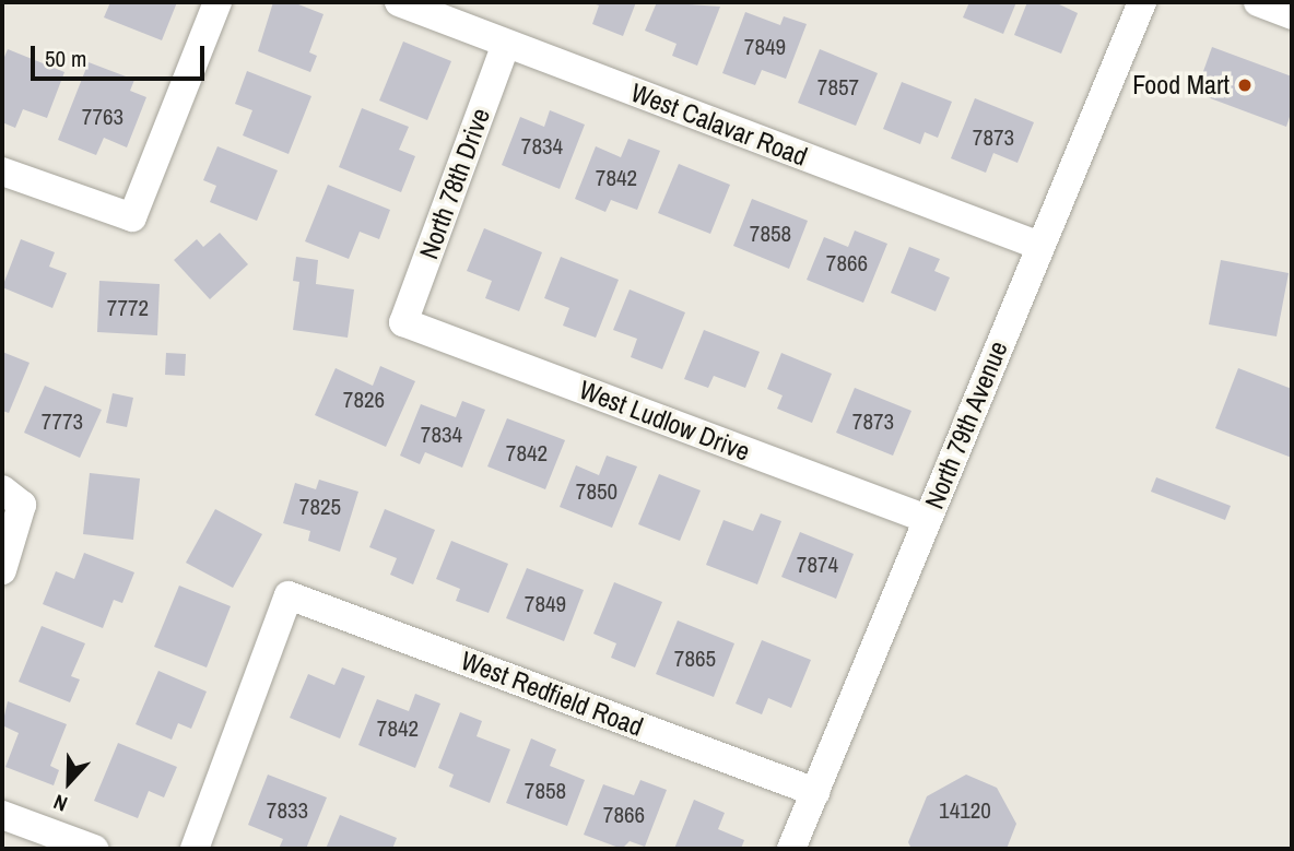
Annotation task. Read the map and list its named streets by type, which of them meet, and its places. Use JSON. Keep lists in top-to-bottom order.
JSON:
{
  "streets": {
    "street": [
      "West Calavar Road",
      "North 78th Drive",
      "West Ludlow Drive",
      "North 79th Avenue",
      "West Redfield Road"
    ]
  },
  "crossings": [
    ["West Calavar Road", "North 78th Drive"],
    ["West Calavar Road", "North 79th Avenue"],
    ["North 78th Drive", "West Ludlow Drive"],
    ["West Ludlow Drive", "North 79th Avenue"],
    ["North 79th Avenue", "West Redfield Road"]
  ],
  "places": ["Food Mart"],
  "house_numbers": [
    "7849",
    "7857",
    "7763",
    "7873",
    "7834",
    "7842",
    "7858",
    "7866",
    "7772",
    "7826",
    "7773",
    "7873",
    "7834",
    "7842",
    "7850",
    "7825",
    "7874",
    "7849",
    "7865",
    "7842",
    "7858",
    "7833",
    "14120",
    "7866"
  ],
  "scale_bar": "50 m",
  "north": "bottom"
}
